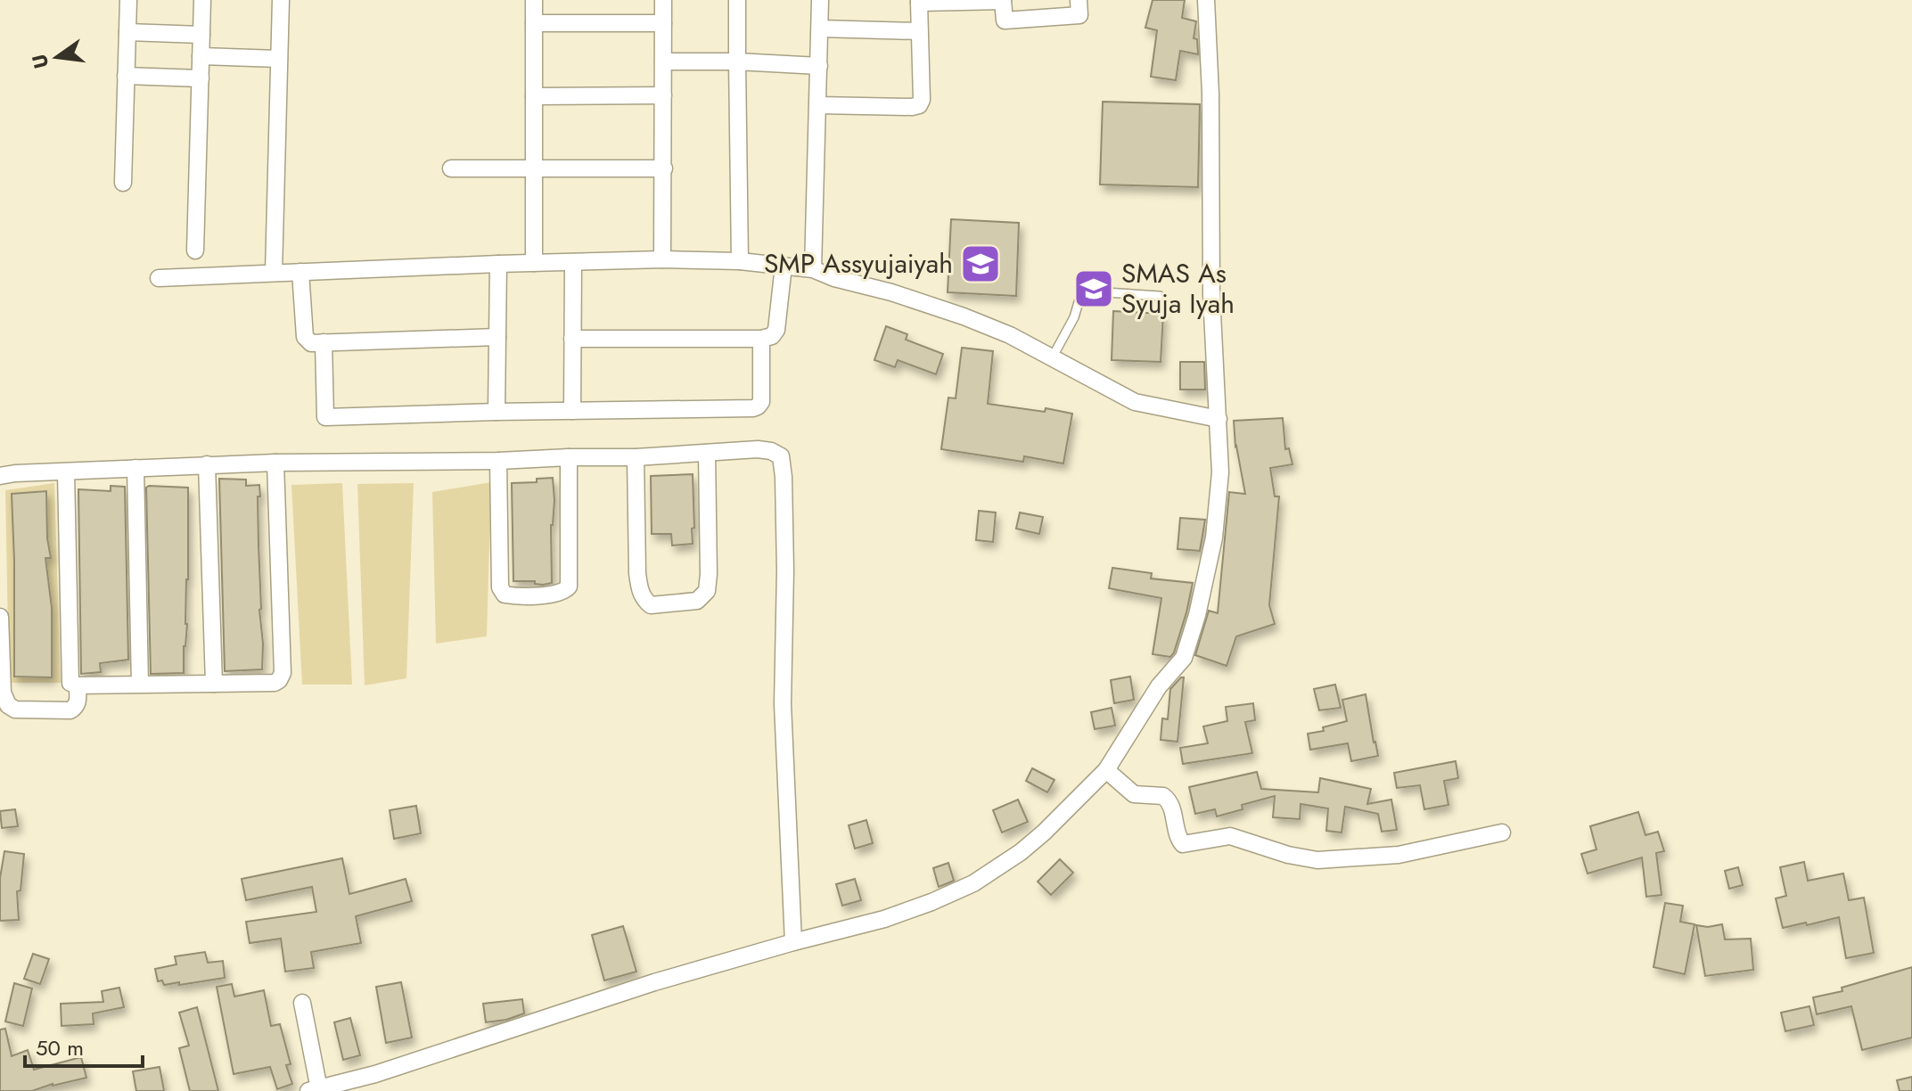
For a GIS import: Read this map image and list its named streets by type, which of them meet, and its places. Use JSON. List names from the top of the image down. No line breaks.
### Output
{"places":{"school or university":["SMP Assyujaiyah","SMAS As Syuja Iyah"]},"scale_bar":"50 m","north":"left"}
